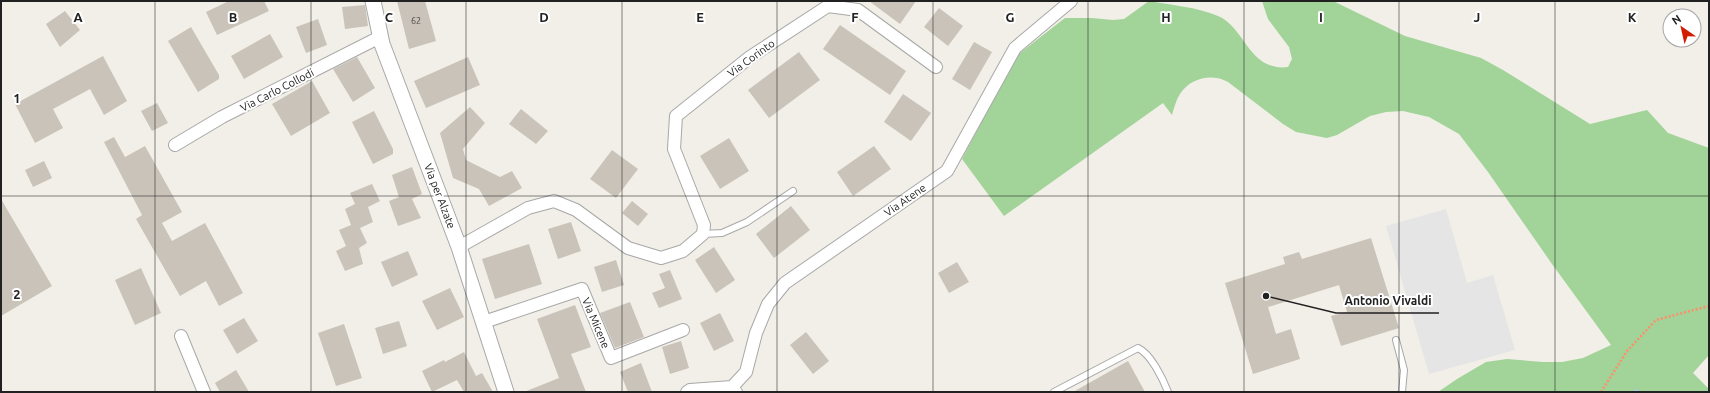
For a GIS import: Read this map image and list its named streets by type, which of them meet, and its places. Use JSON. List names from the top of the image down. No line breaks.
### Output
{"streets":{"street":["Via Corinto","Via Carlo Collodi","Via per Alzate","Via Atene","Via Micene"]},"crossings":[["Via Carlo Collodi","Via per Alzate"],["Via per Alzate","Via Micene"]],"places":["Antonio Vivaldi"],"house_numbers":["62"],"north":"top left","grid":{"columns":["A","B","C","D","E","F","G","H","I","J","K"],"rows":["1","2"]}}
